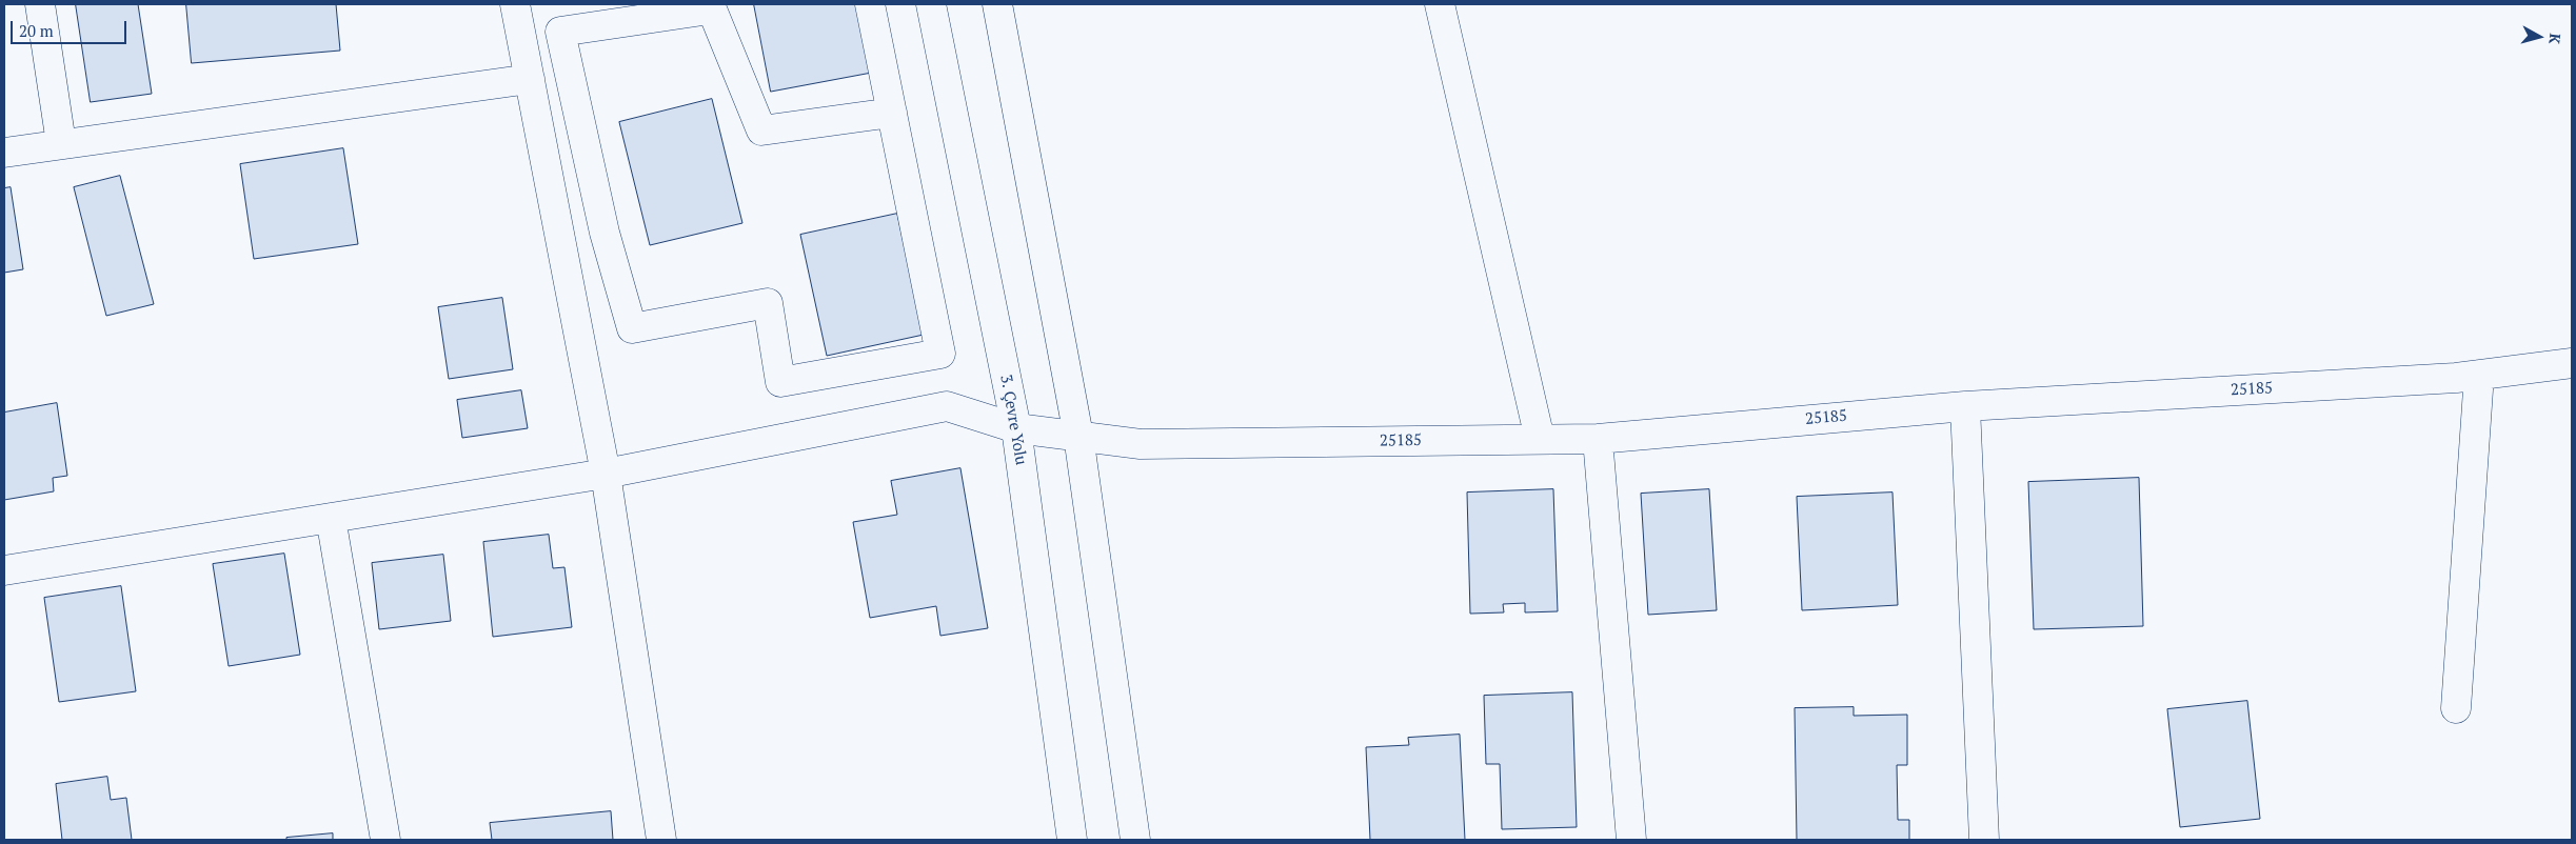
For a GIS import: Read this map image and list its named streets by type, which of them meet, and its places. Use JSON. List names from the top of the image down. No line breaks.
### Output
{"streets":{"street":["25185","3. Çevre Yolu"]},"crossings":[["25185","3. Çevre Yolu"]],"scale_bar":"20 m","north":"right"}
